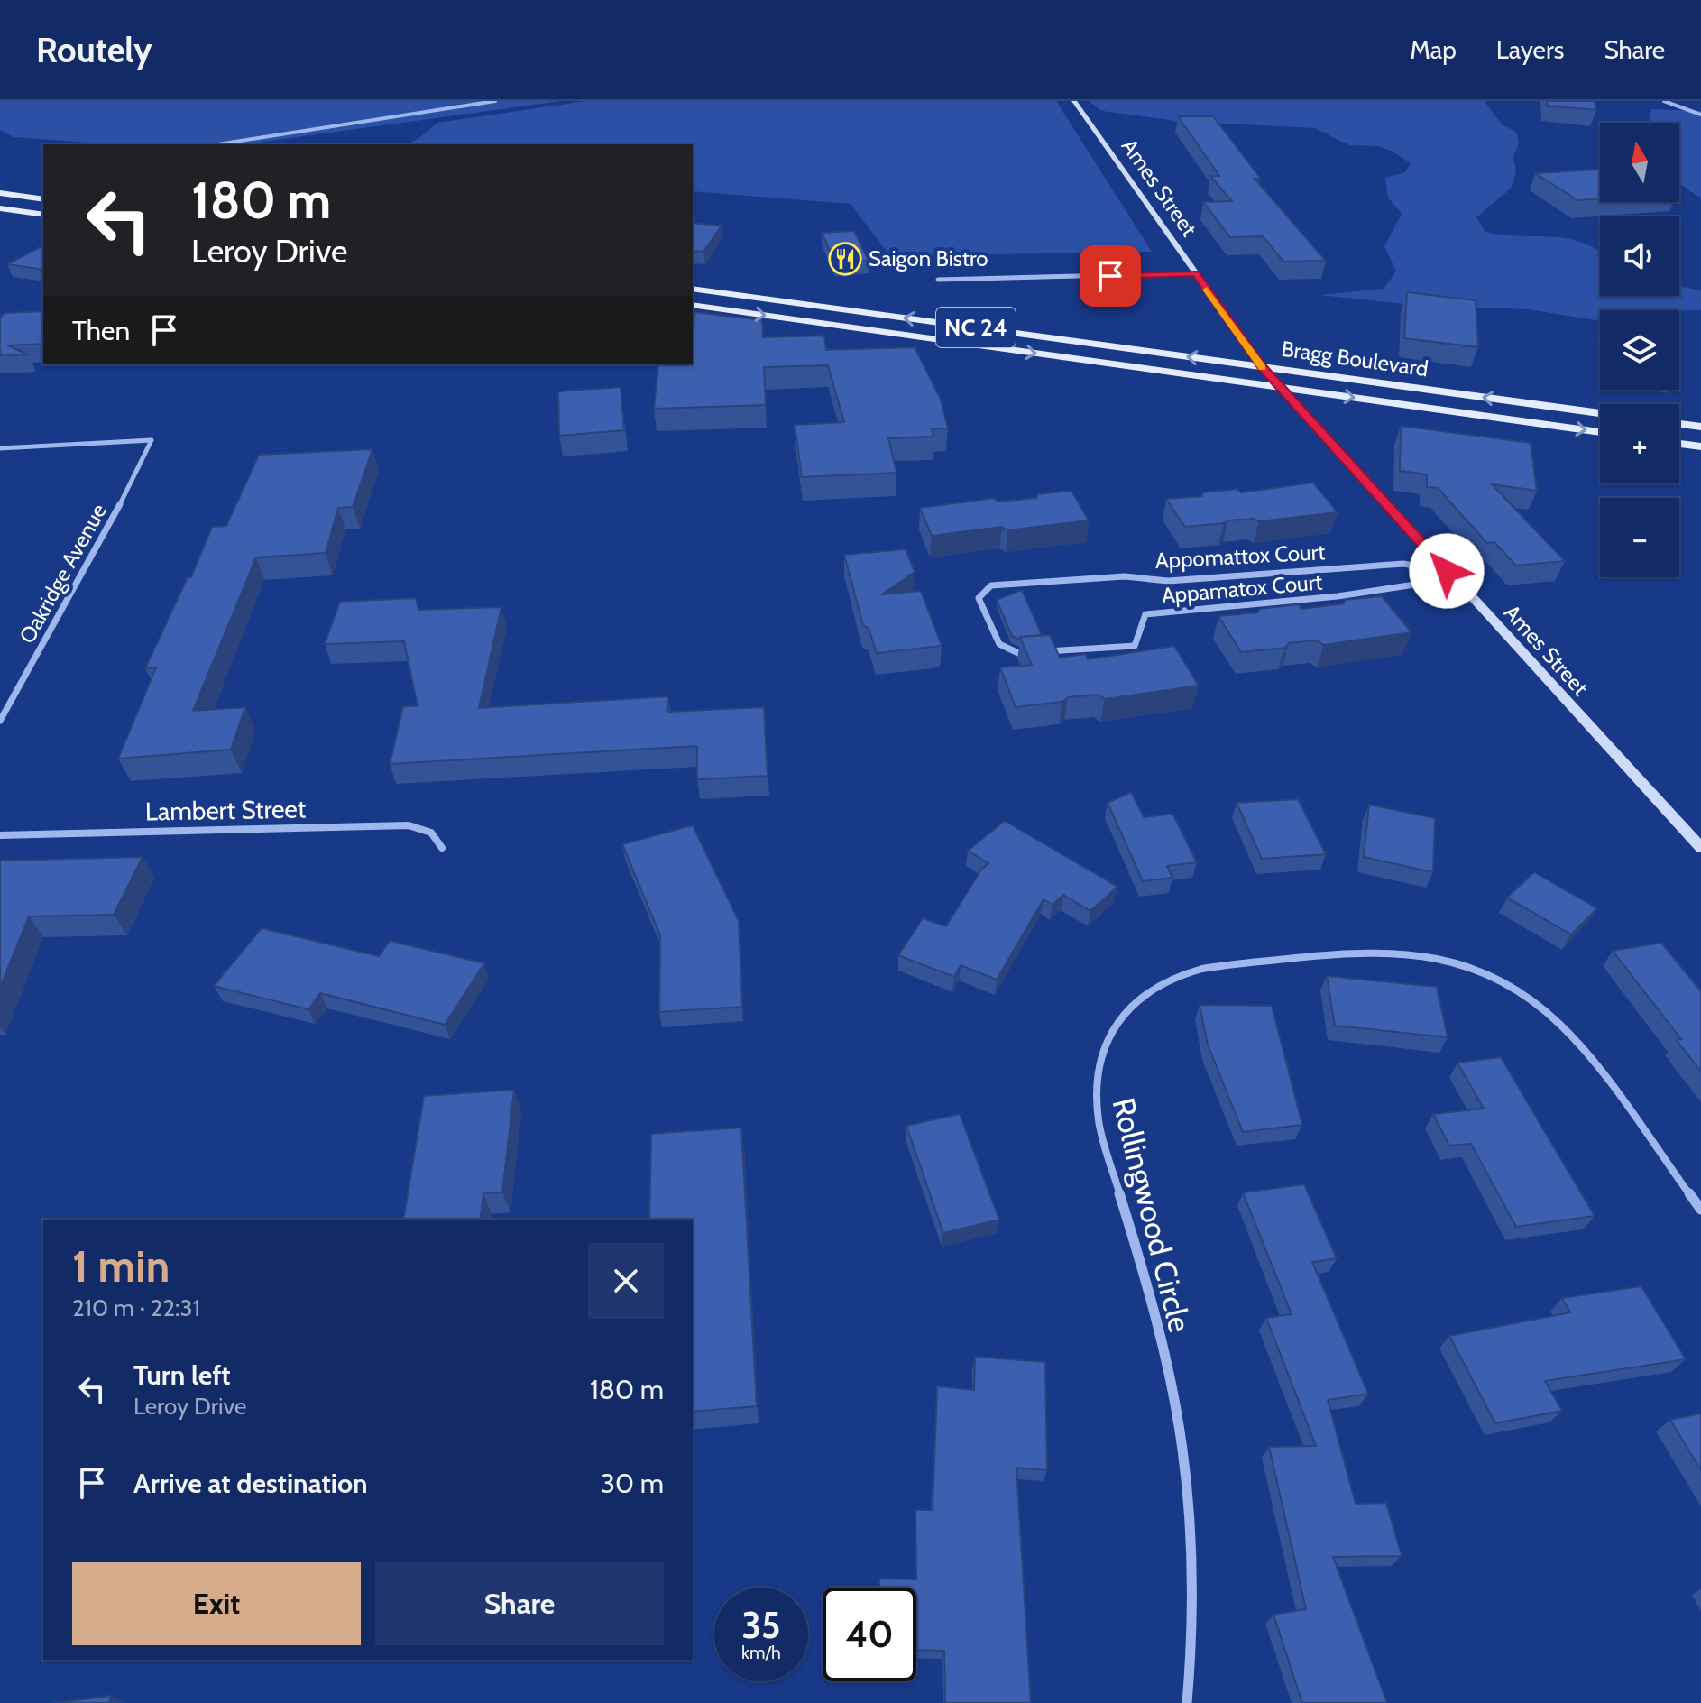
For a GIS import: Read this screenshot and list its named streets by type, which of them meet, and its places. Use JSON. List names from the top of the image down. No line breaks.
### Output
{"streets":{"main road":["NC 24","Bragg Boulevard"],"street":["Ames Street","Appomattox Court","Oakridge Avenue","Appamatox Court","Lambert Street","Rollingwood Circle"]},"crossings":[["Ames Street","Bragg Boulevard"],["Ames Street","Appomattox Court"],["Ames Street","Appamatox Court"],["Appomattox Court","Appamatox Court"]],"places":{"restaurant":["Saigon Bistro"]},"north":"top","page":{"header":"Routely","nav":["Map","Layers","Share"],"map_buttons":["+","−"],"turn":["180 m","Leroy Drive"],"then":"Then","heading":["1 min","210 m · 22:31"],"list":[{"name":"Turn left","note":"Leroy Drive","value":"180 m"},{"name":"Arrive at destination","value":"30 m"}],"buttons":["Exit","Share"],"speed":"35 km/h","limit":"40"}}
